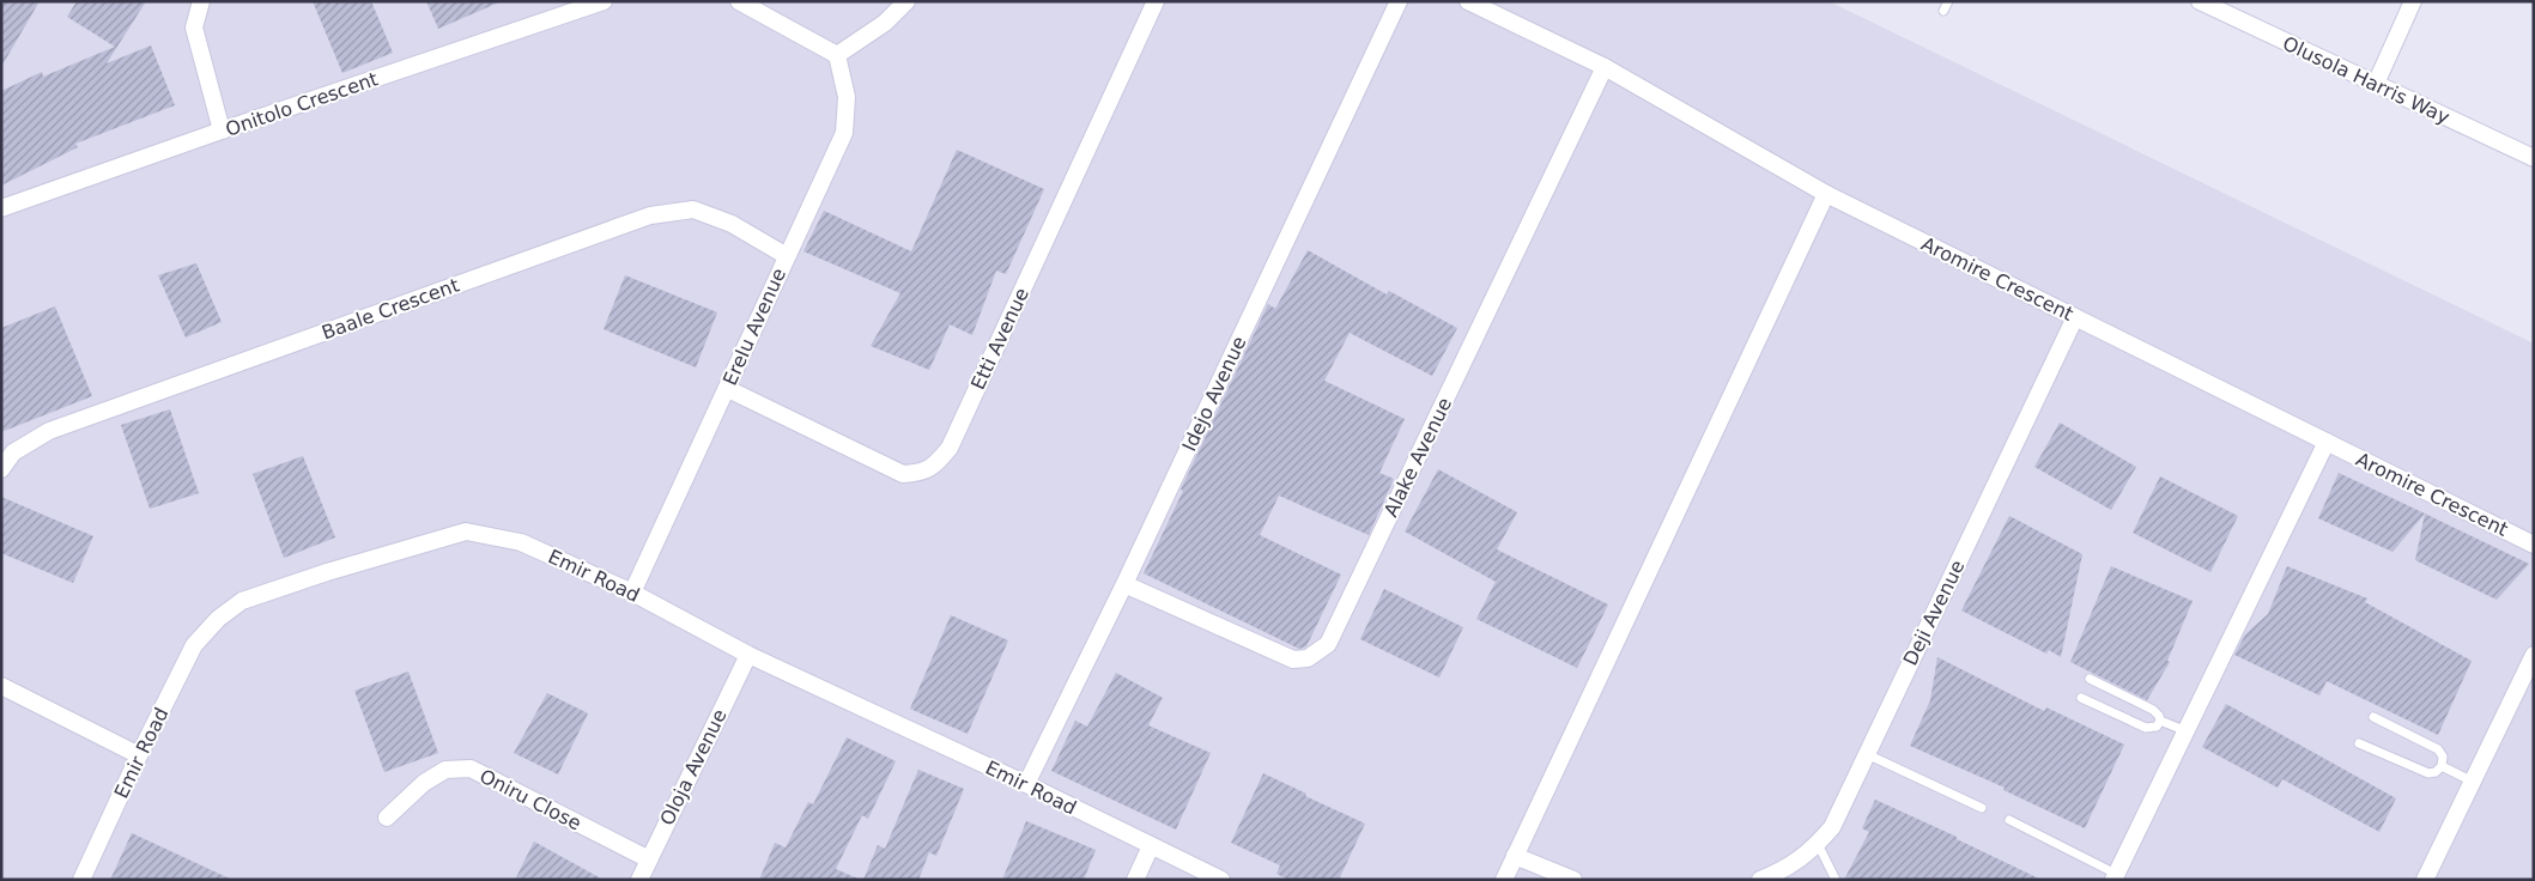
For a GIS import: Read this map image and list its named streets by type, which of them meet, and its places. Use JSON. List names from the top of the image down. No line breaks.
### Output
{"streets":{"street":["Olusola Harris Way","Onitolo Crescent","Aromire Crescent","Baale Crescent","Erelu Avenue","Etti Avenue","Idejo Avenue","Alake Avenue","Emir Road","Deji Avenue","Oloja Avenue","Oniru Close"]},"crossings":[["Aromire Crescent","Alake Avenue"],["Aromire Crescent","Deji Avenue"],["Baale Crescent","Erelu Avenue"],["Erelu Avenue","Etti Avenue"],["Erelu Avenue","Emir Road"],["Idejo Avenue","Alake Avenue"],["Idejo Avenue","Emir Road"],["Emir Road","Oloja Avenue"],["Oloja Avenue","Oniru Close"]]}
